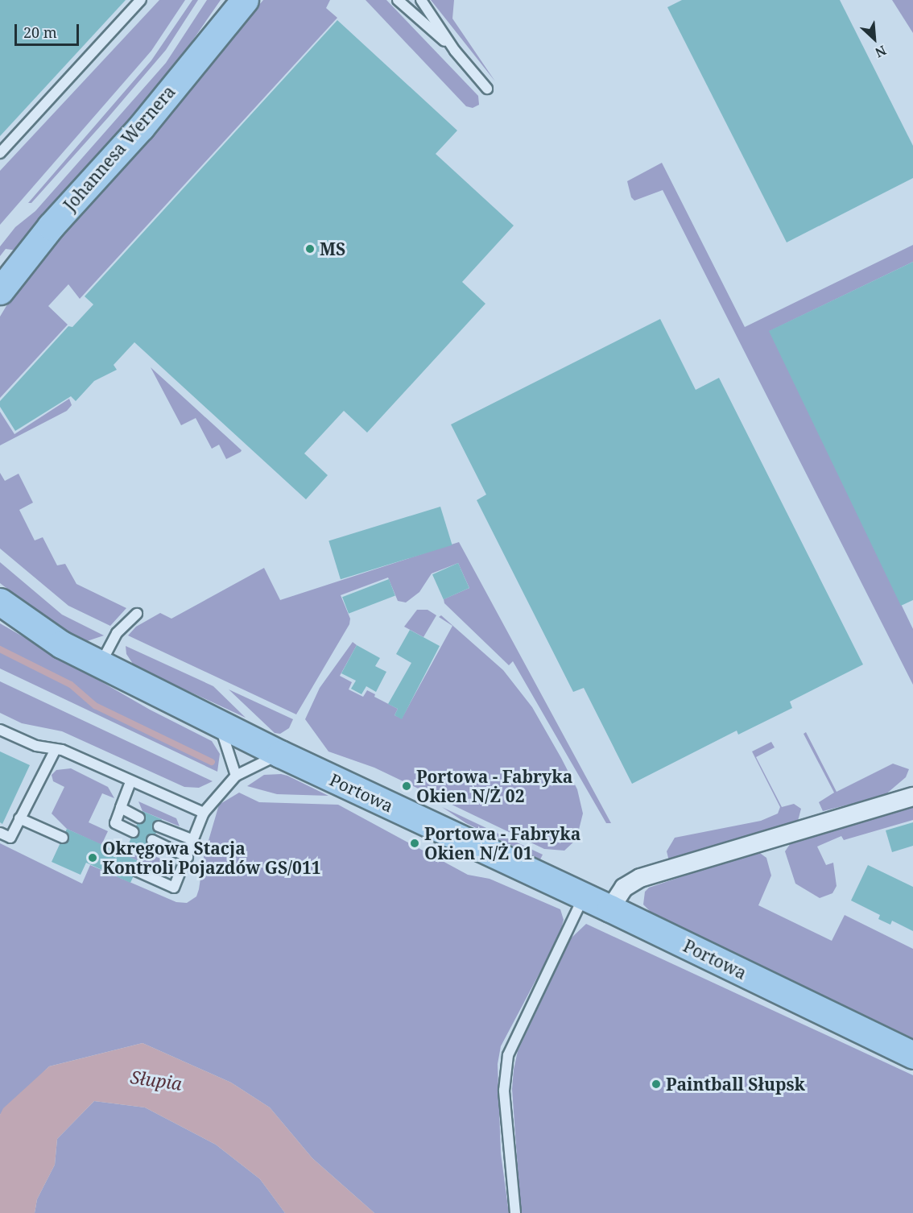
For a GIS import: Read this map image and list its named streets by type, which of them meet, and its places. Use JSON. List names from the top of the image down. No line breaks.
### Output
{"streets":{"main road":["Johannesa Wernera","Portowa"]},"water":["Słupia"],"places":["MS","Portowa - Fabryka Okien N/Ż 02","Portowa - Fabryka Okien N/Ż 01","Okręgowa Stacja Kontroli Pojazdów GS/011","Paintball Słupsk"],"scale_bar":"20 m","north":"bottom right"}
